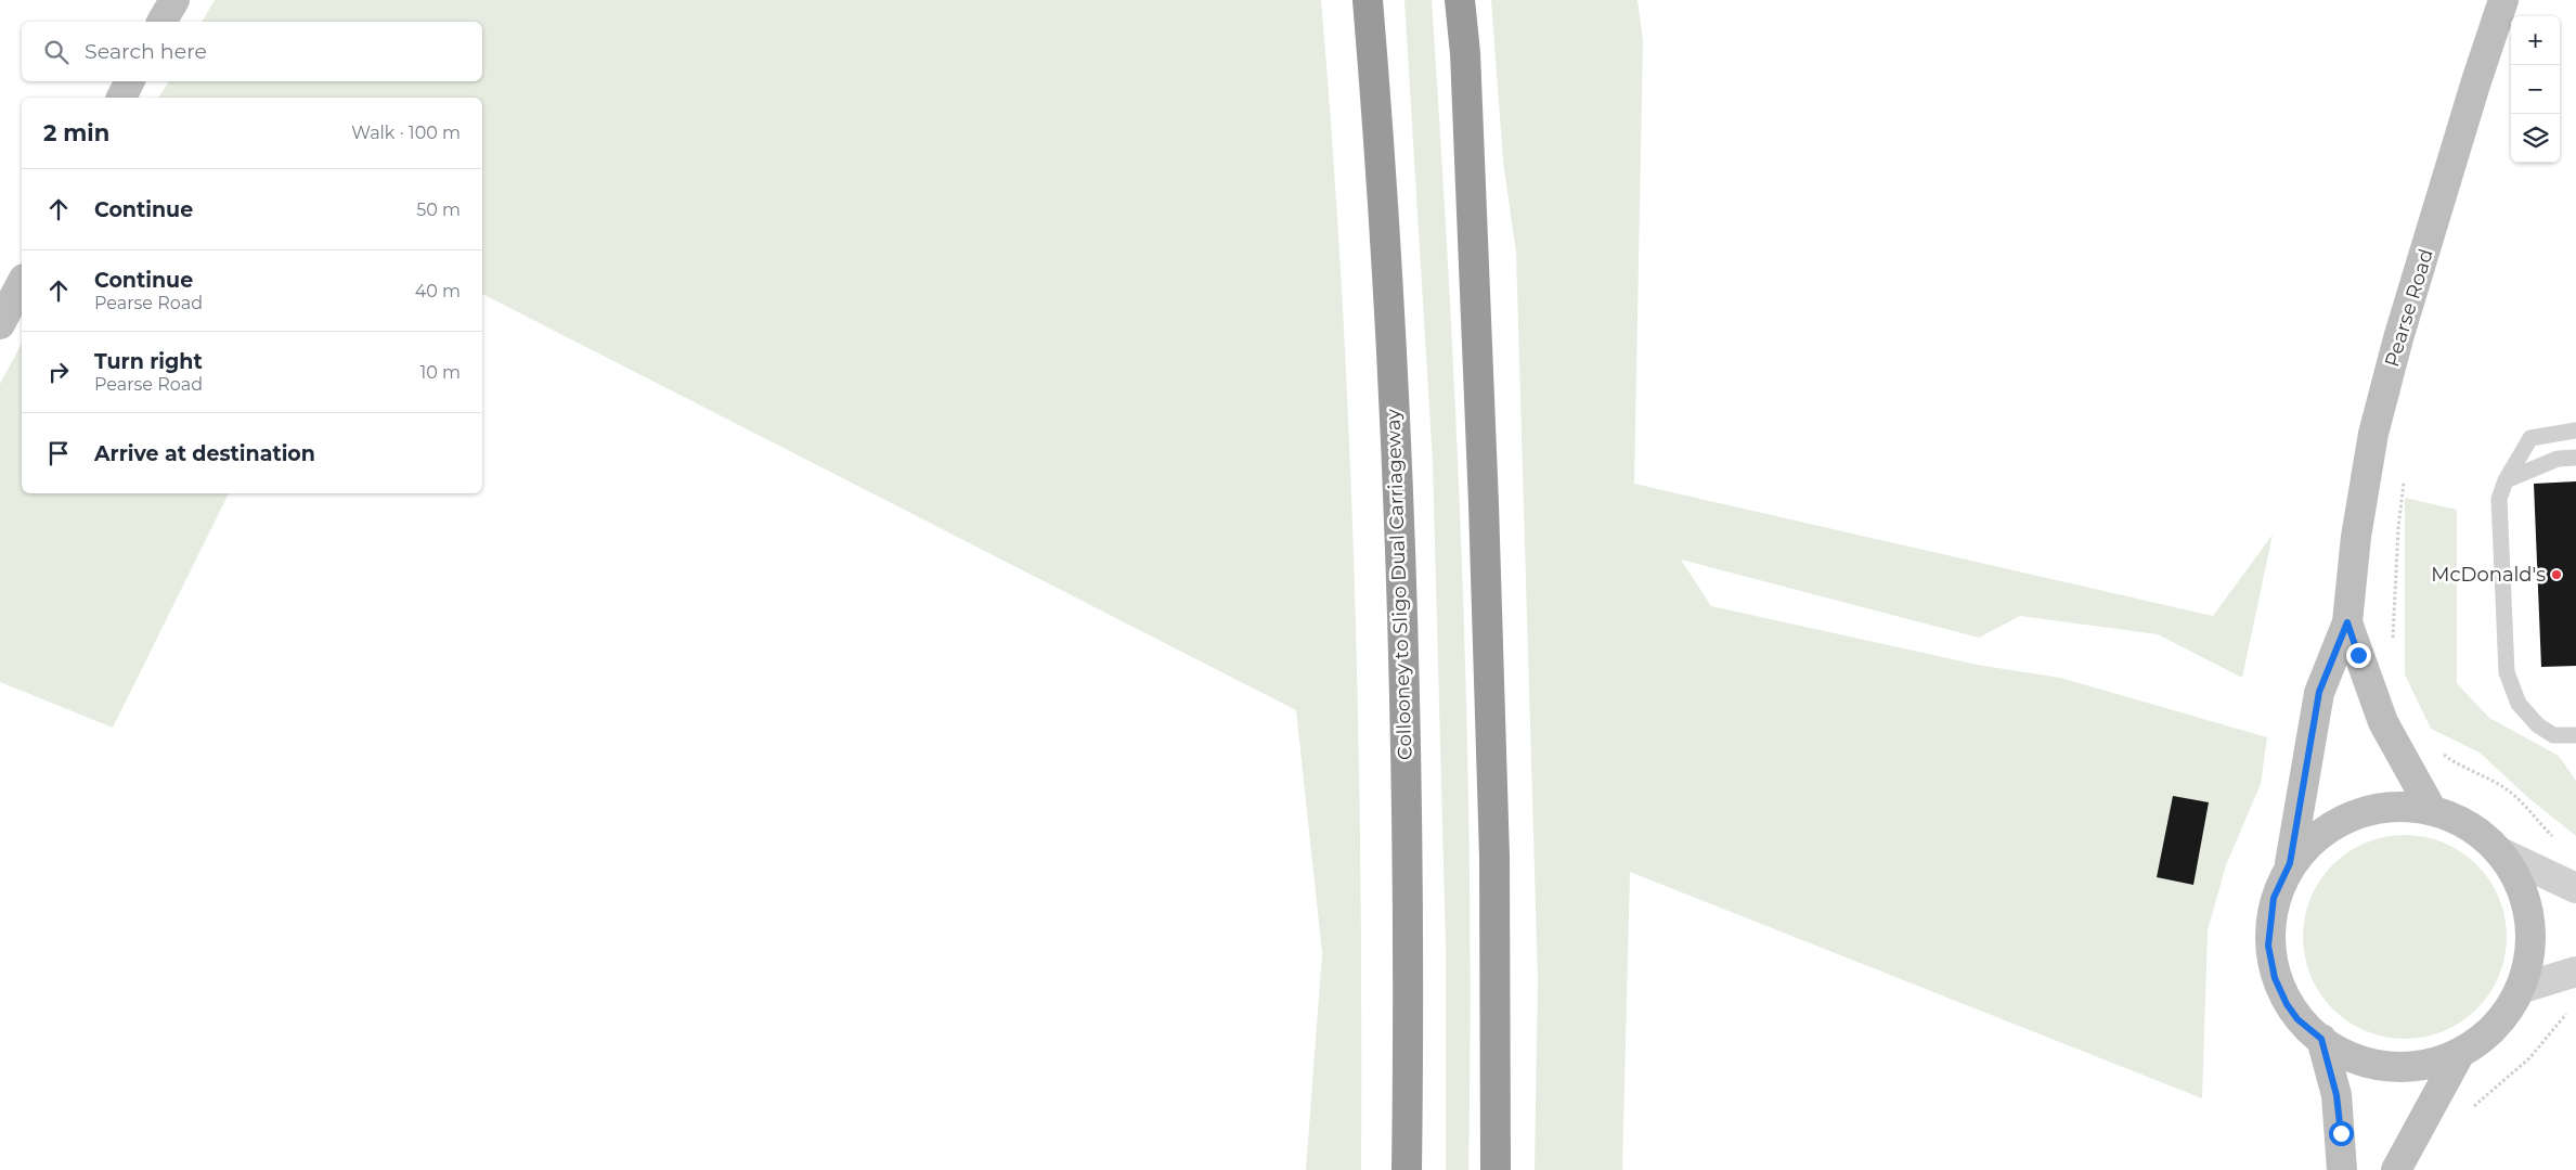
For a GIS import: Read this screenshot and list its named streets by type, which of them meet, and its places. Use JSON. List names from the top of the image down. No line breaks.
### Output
{"streets":{"highway":["Collooney to Sligo Dual Carriageway"],"main road":["Pearse Road"]},"places":["McDonald's"],"page":{"map_buttons":["+","−"],"search":"Search here","heading":["2 min","Walk · 100 m"],"list":[["Continue","50 m"],["Continue","Pearse Road","40 m"],["Turn right","Pearse Road","10 m"],"Arrive at destination"]}}
